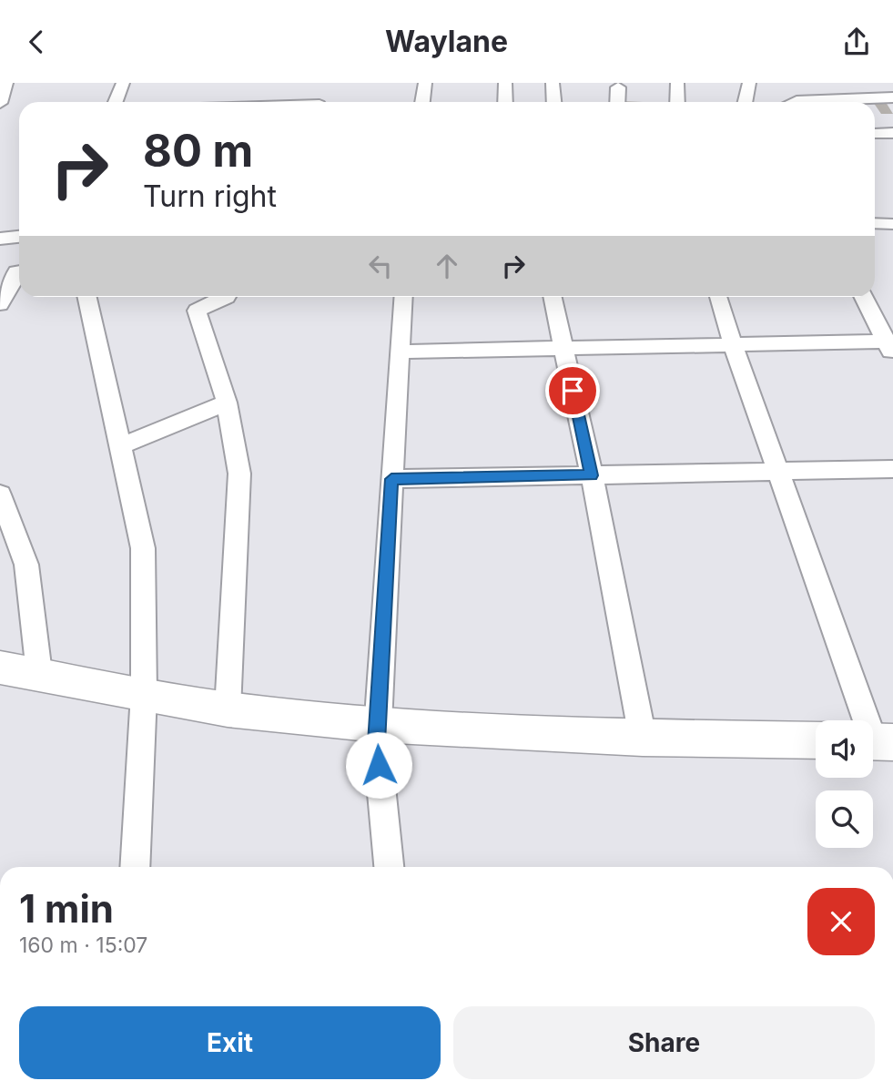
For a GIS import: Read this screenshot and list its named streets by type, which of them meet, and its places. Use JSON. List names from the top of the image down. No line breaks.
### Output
{"page":{"header":"Waylane","turn":["80 m","Turn right"],"heading":["1 min","160 m · 15:07"],"buttons":["Exit","Share"]}}
